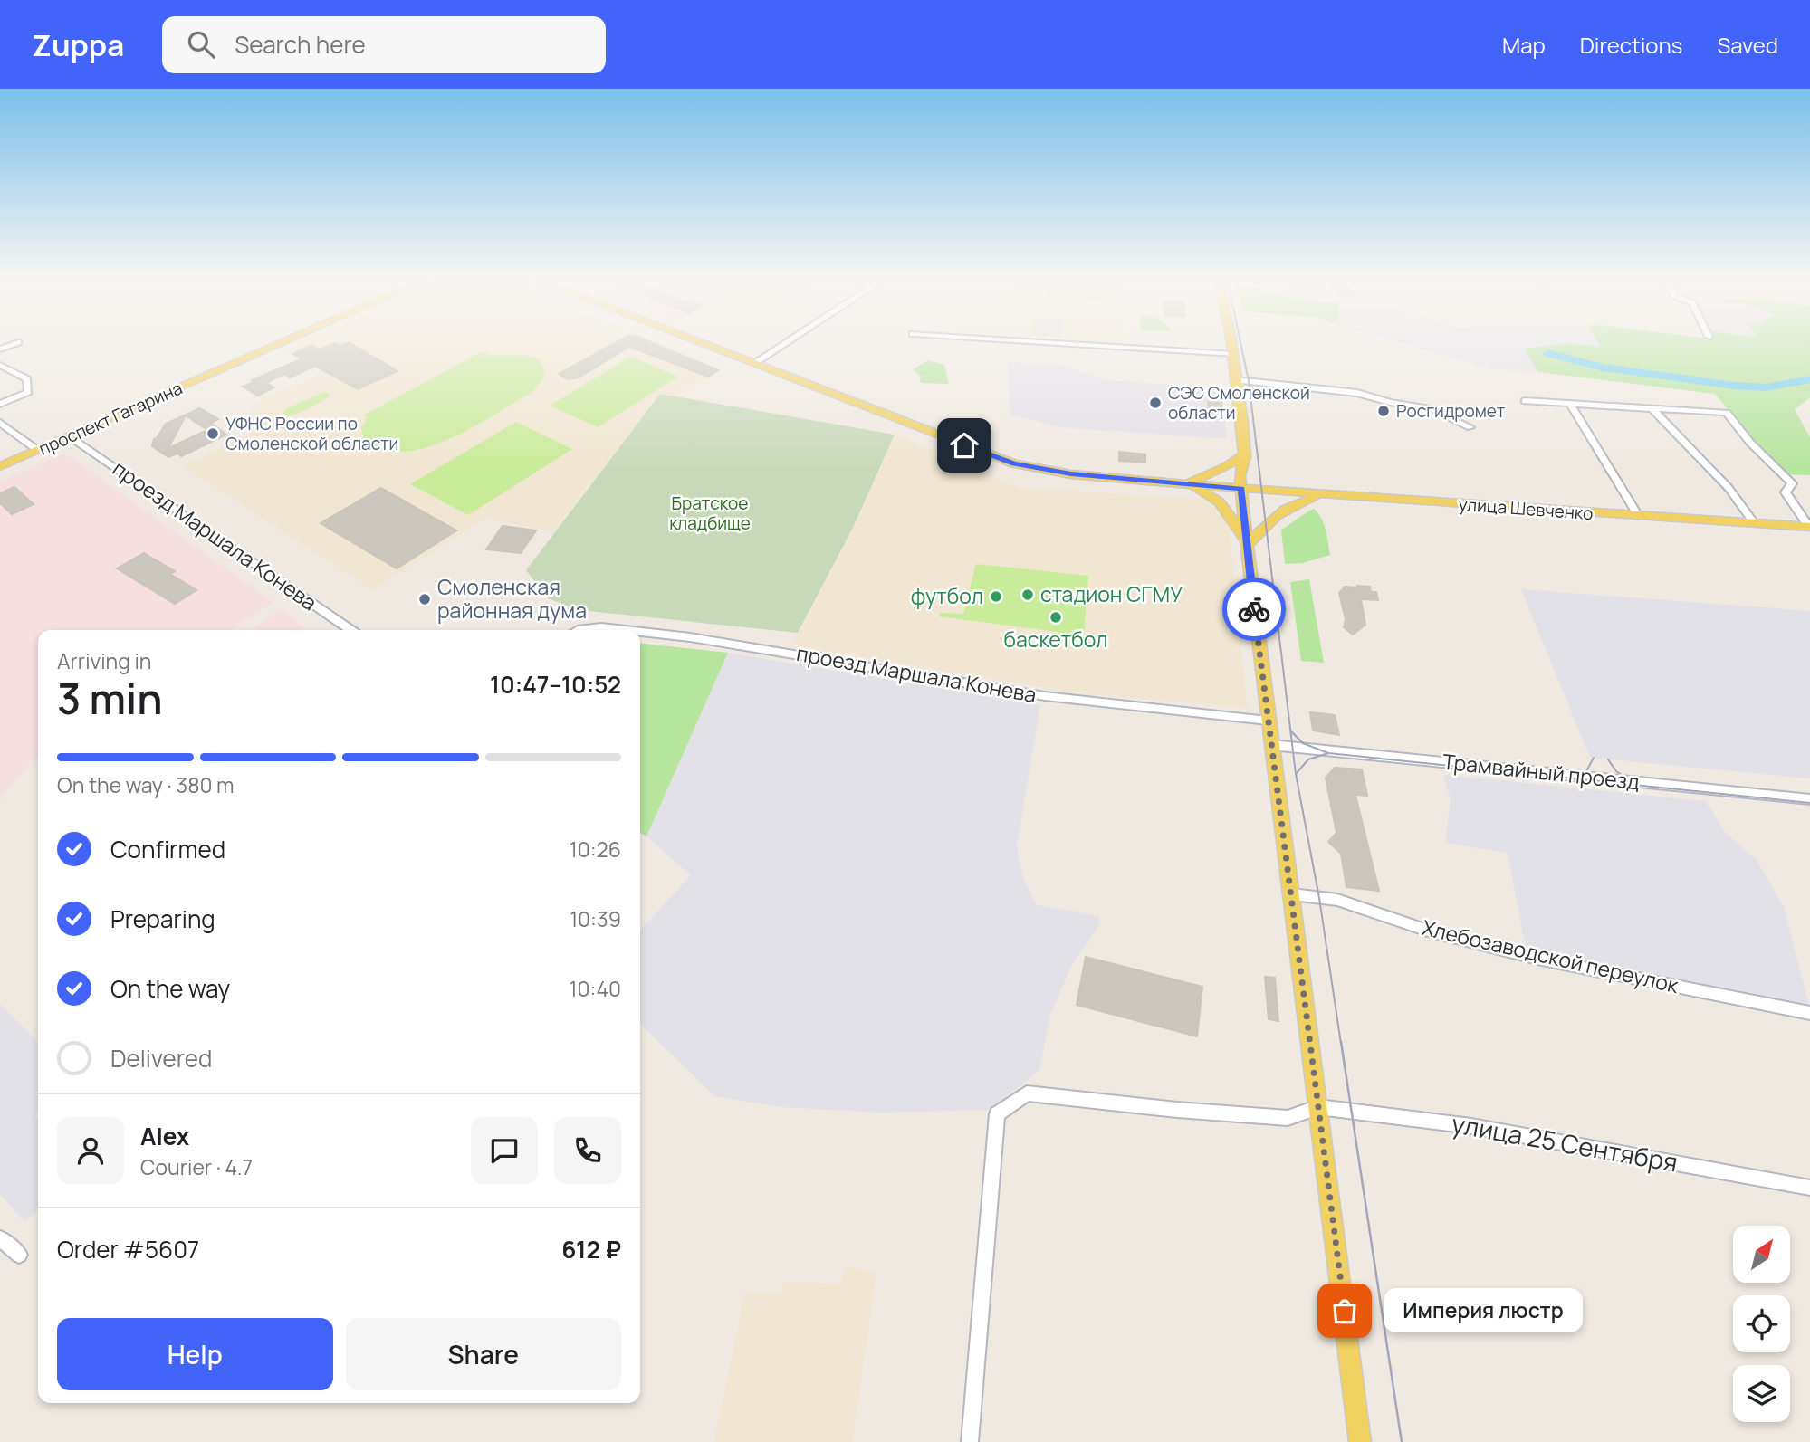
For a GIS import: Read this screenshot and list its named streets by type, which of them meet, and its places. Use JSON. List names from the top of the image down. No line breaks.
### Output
{"streets":{"main road":["проспект Гагарина","улица Шевченко"],"street":["проезд Маршала Конева","Трамвайный проезд","Хлебозаводской переулок","улица 25 Сентября"]},"crossings":[["проспект Гагарина","проезд Маршала Конева"]],"parks":["Братское кладбище"],"places":["СЭС Смоленской области","Росгидромет","УФНС России по Смоленской области","стадион СГМУ","футбол","Смоленская районная дума","баскетбол","Империя люстр"],"north":"top right","page":{"header":"Zuppa","search":"Search here","nav":["Map","Directions","Saved"],"heading":["3 min","Arriving in","10:47–10:52"],"panel":["Alex","Courier · 4.7","Order #5607","612 ₽"],"bar":"On the way · 380 m","list":[["Confirmed","10:26"],["Preparing","10:39"],["On the way","10:40"],"Delivered"],"bubble":"Империя люстр","buttons":["Help","Share"]}}
